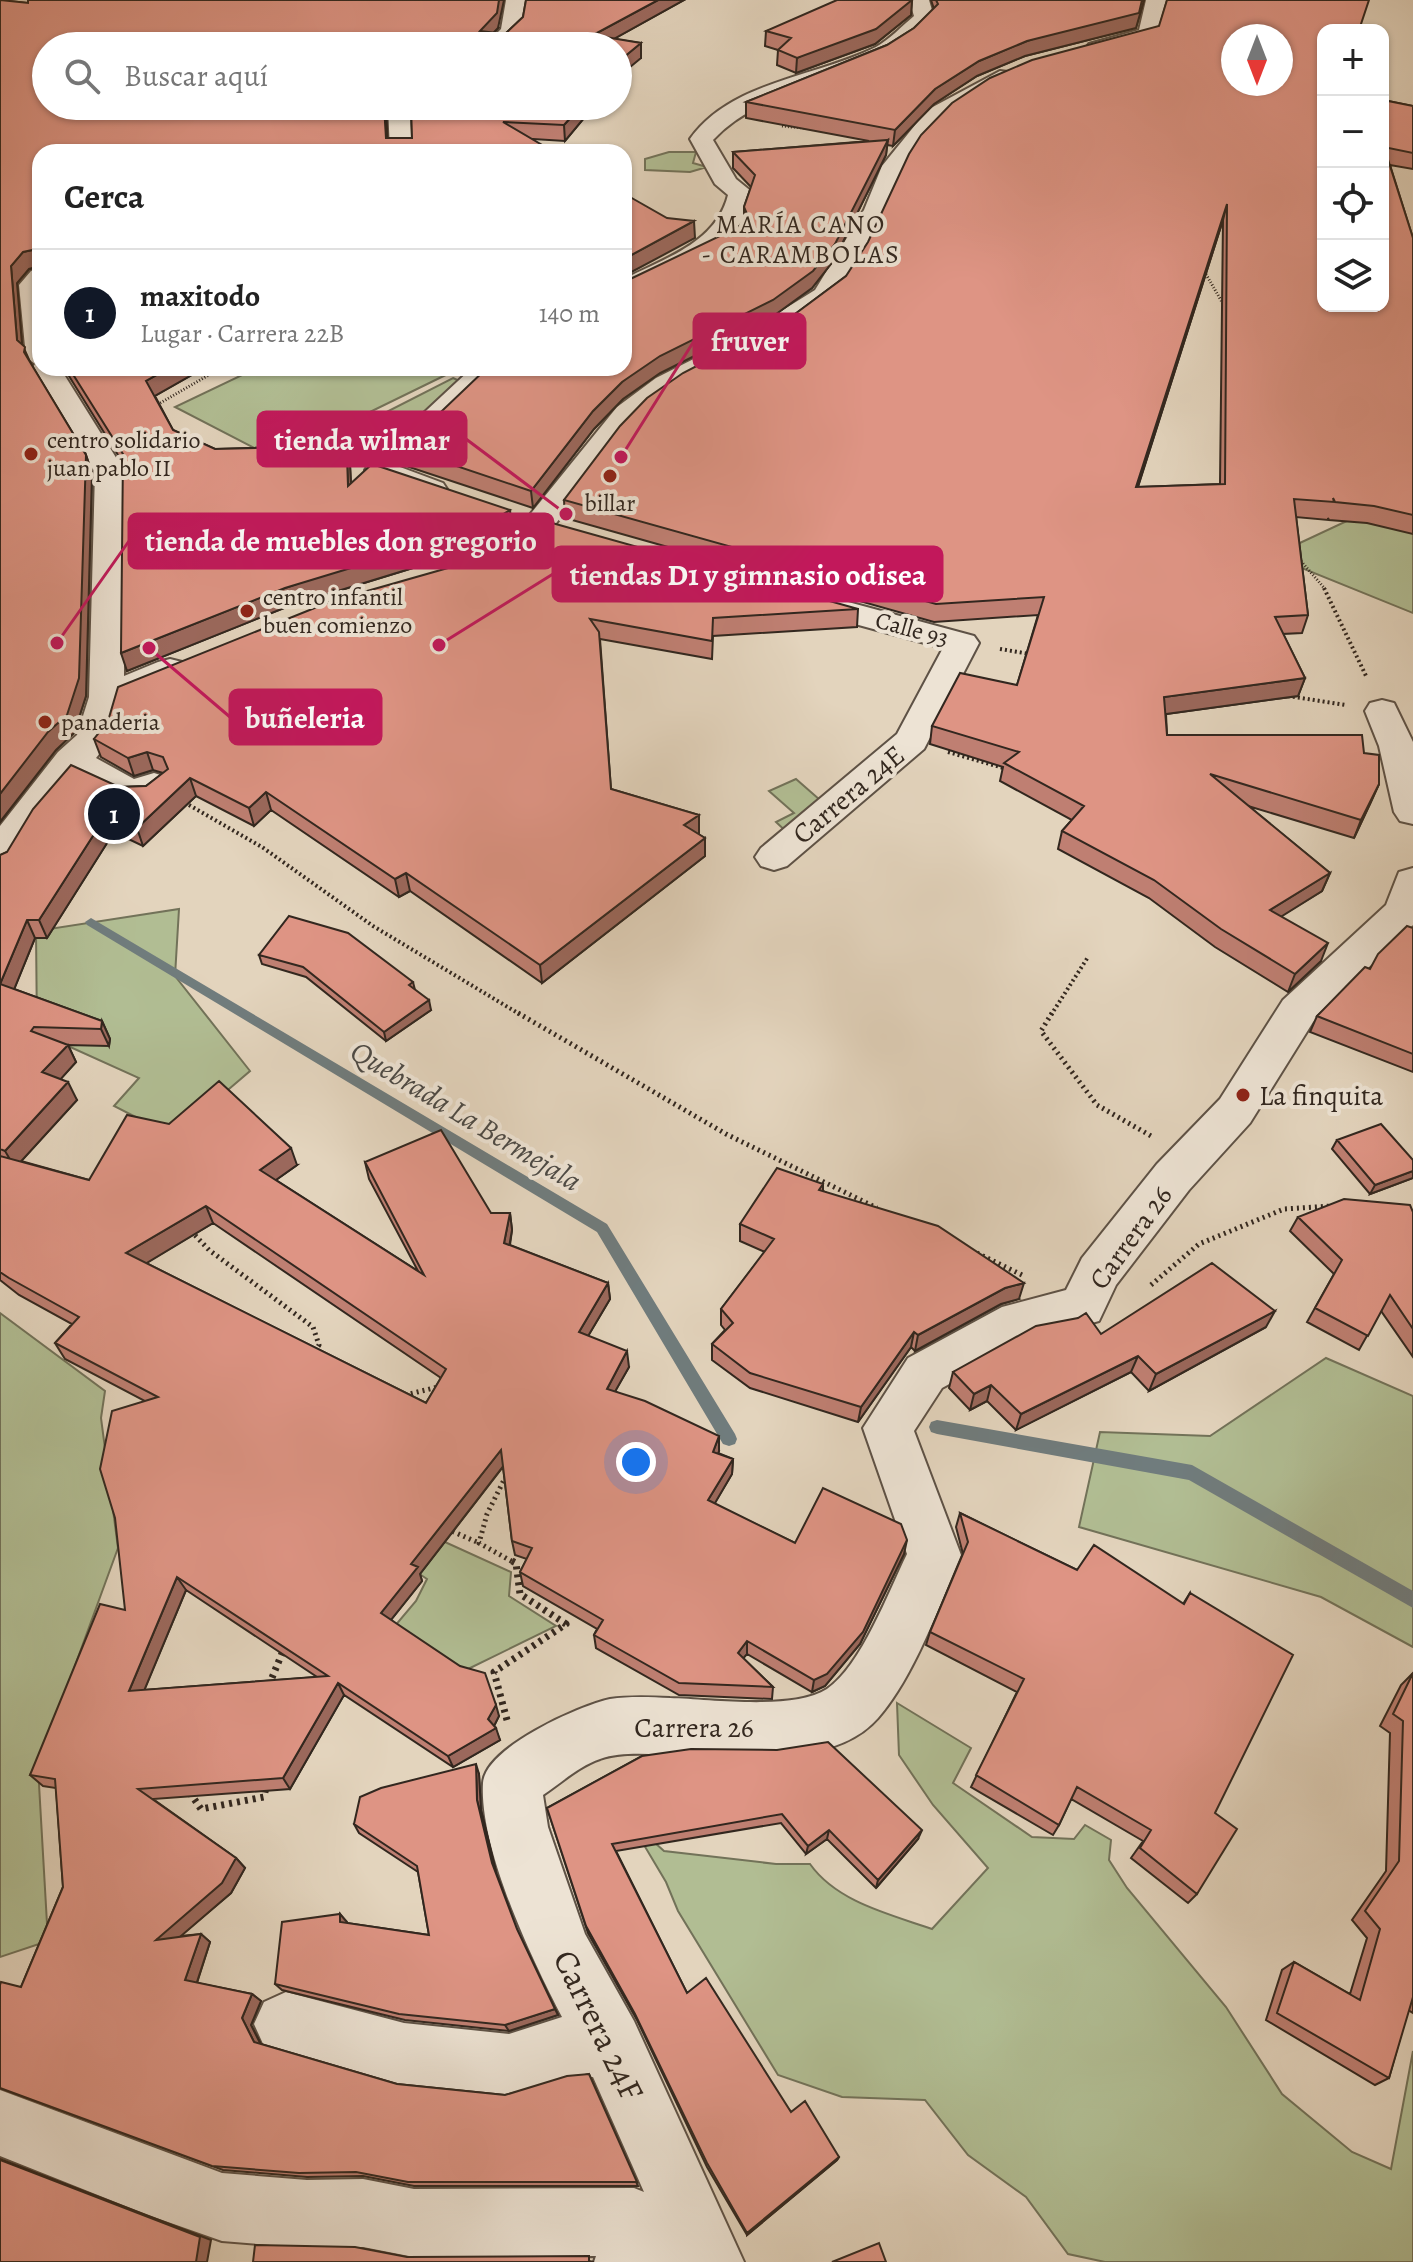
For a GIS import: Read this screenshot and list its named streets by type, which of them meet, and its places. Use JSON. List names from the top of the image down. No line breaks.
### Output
{"streets":{"street":["Calle 93","Carrera 24E","Carrera 26","Carrera 24F"]},"crossings":[["Calle 93","Carrera 24E"],["Carrera 26","Carrera 24F"]],"districts":["MARÍA CANO - CARAMBOLAS"],"water":["Quebrada La Bermejala"],"places":["centro solidario juan pablo II","fruver","billar","tienda wilmar","centro infantil buen comienzo","tienda de muebles don gregorio","tiendas D1 y gimnasio odisea","buñeleria","panaderia","La finquita"],"north":"bottom","page":{"map_buttons":["+","−"],"search":"Buscar aquí","heading":"Cerca","list":[{"mark":"1","name":"maxitodo","note":"Lugar · Carrera 22B","value":"140 m"}],"pins":"1"}}
